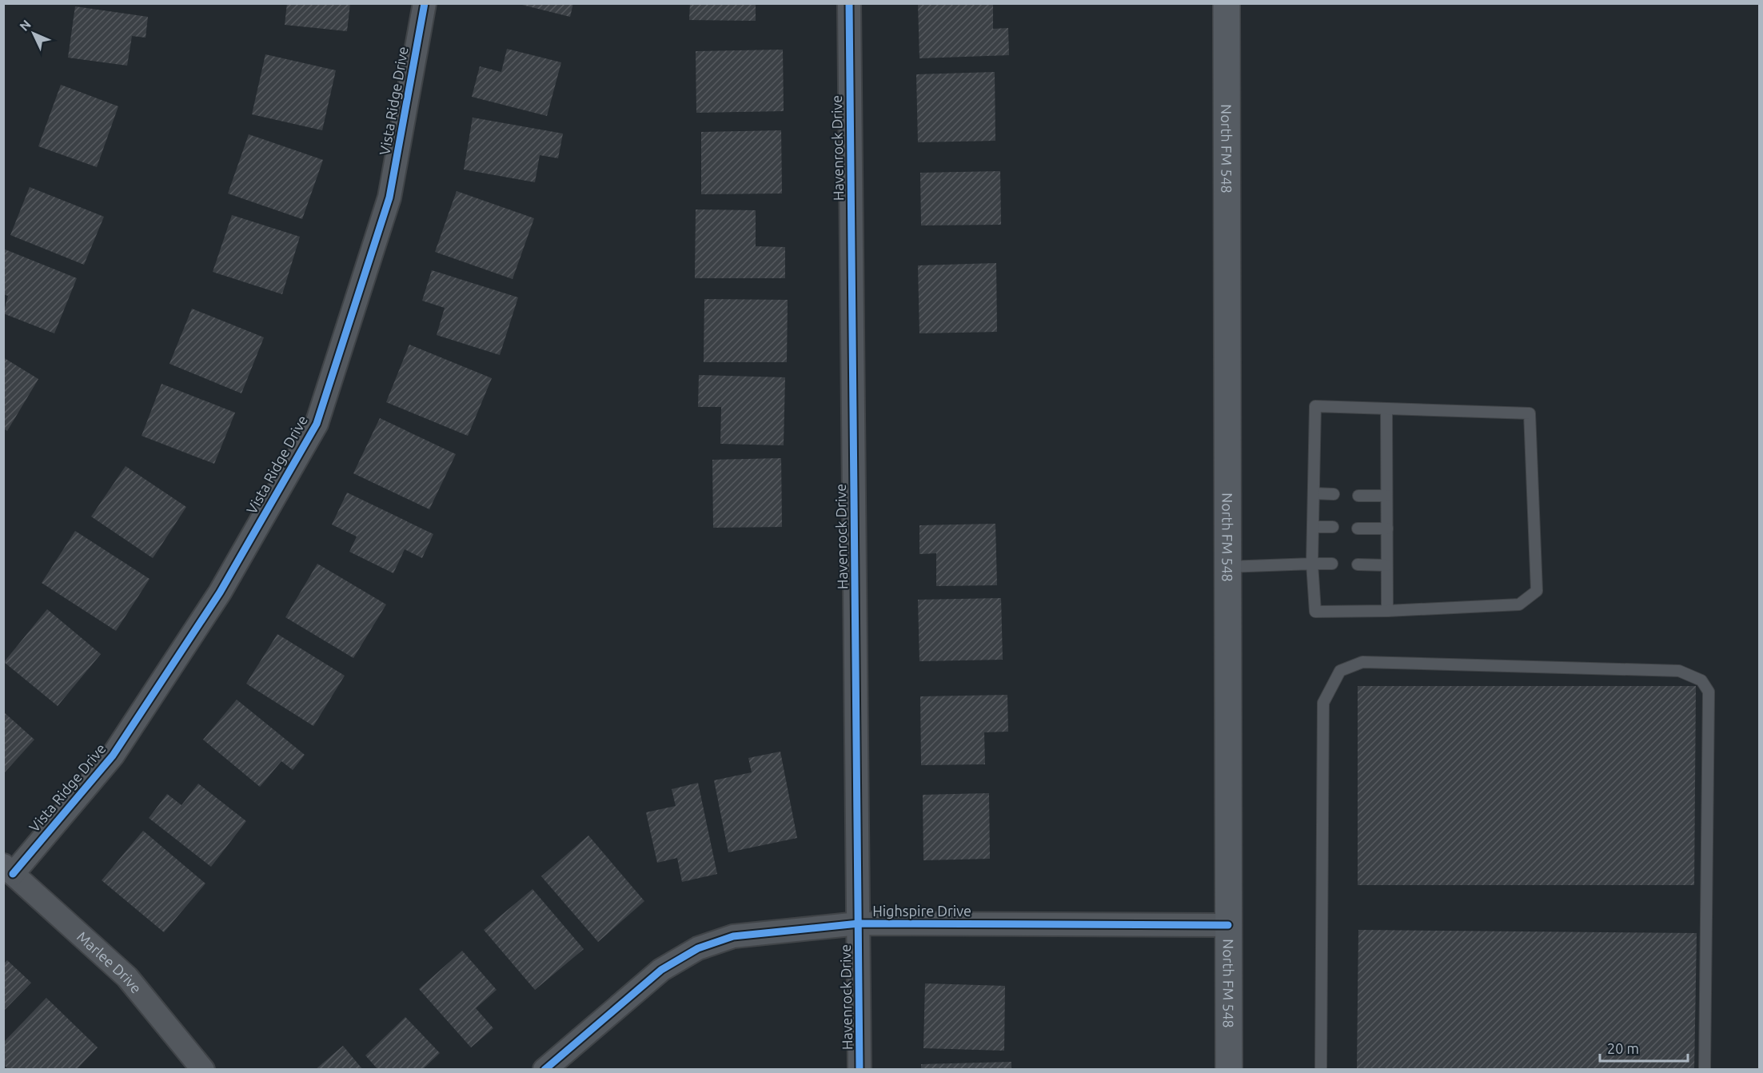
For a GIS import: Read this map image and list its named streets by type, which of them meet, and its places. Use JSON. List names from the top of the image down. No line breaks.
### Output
{"streets":{"main road":["North FM 548"],"street":["Vista Ridge Drive","Havenrock Drive","Highspire Drive","Marlee Drive"]},"crossings":[["Vista Ridge Drive","Marlee Drive"],["Havenrock Drive","Highspire Drive"],["North FM 548","Highspire Drive"]],"scale_bar":"20 m","north":"top left"}
